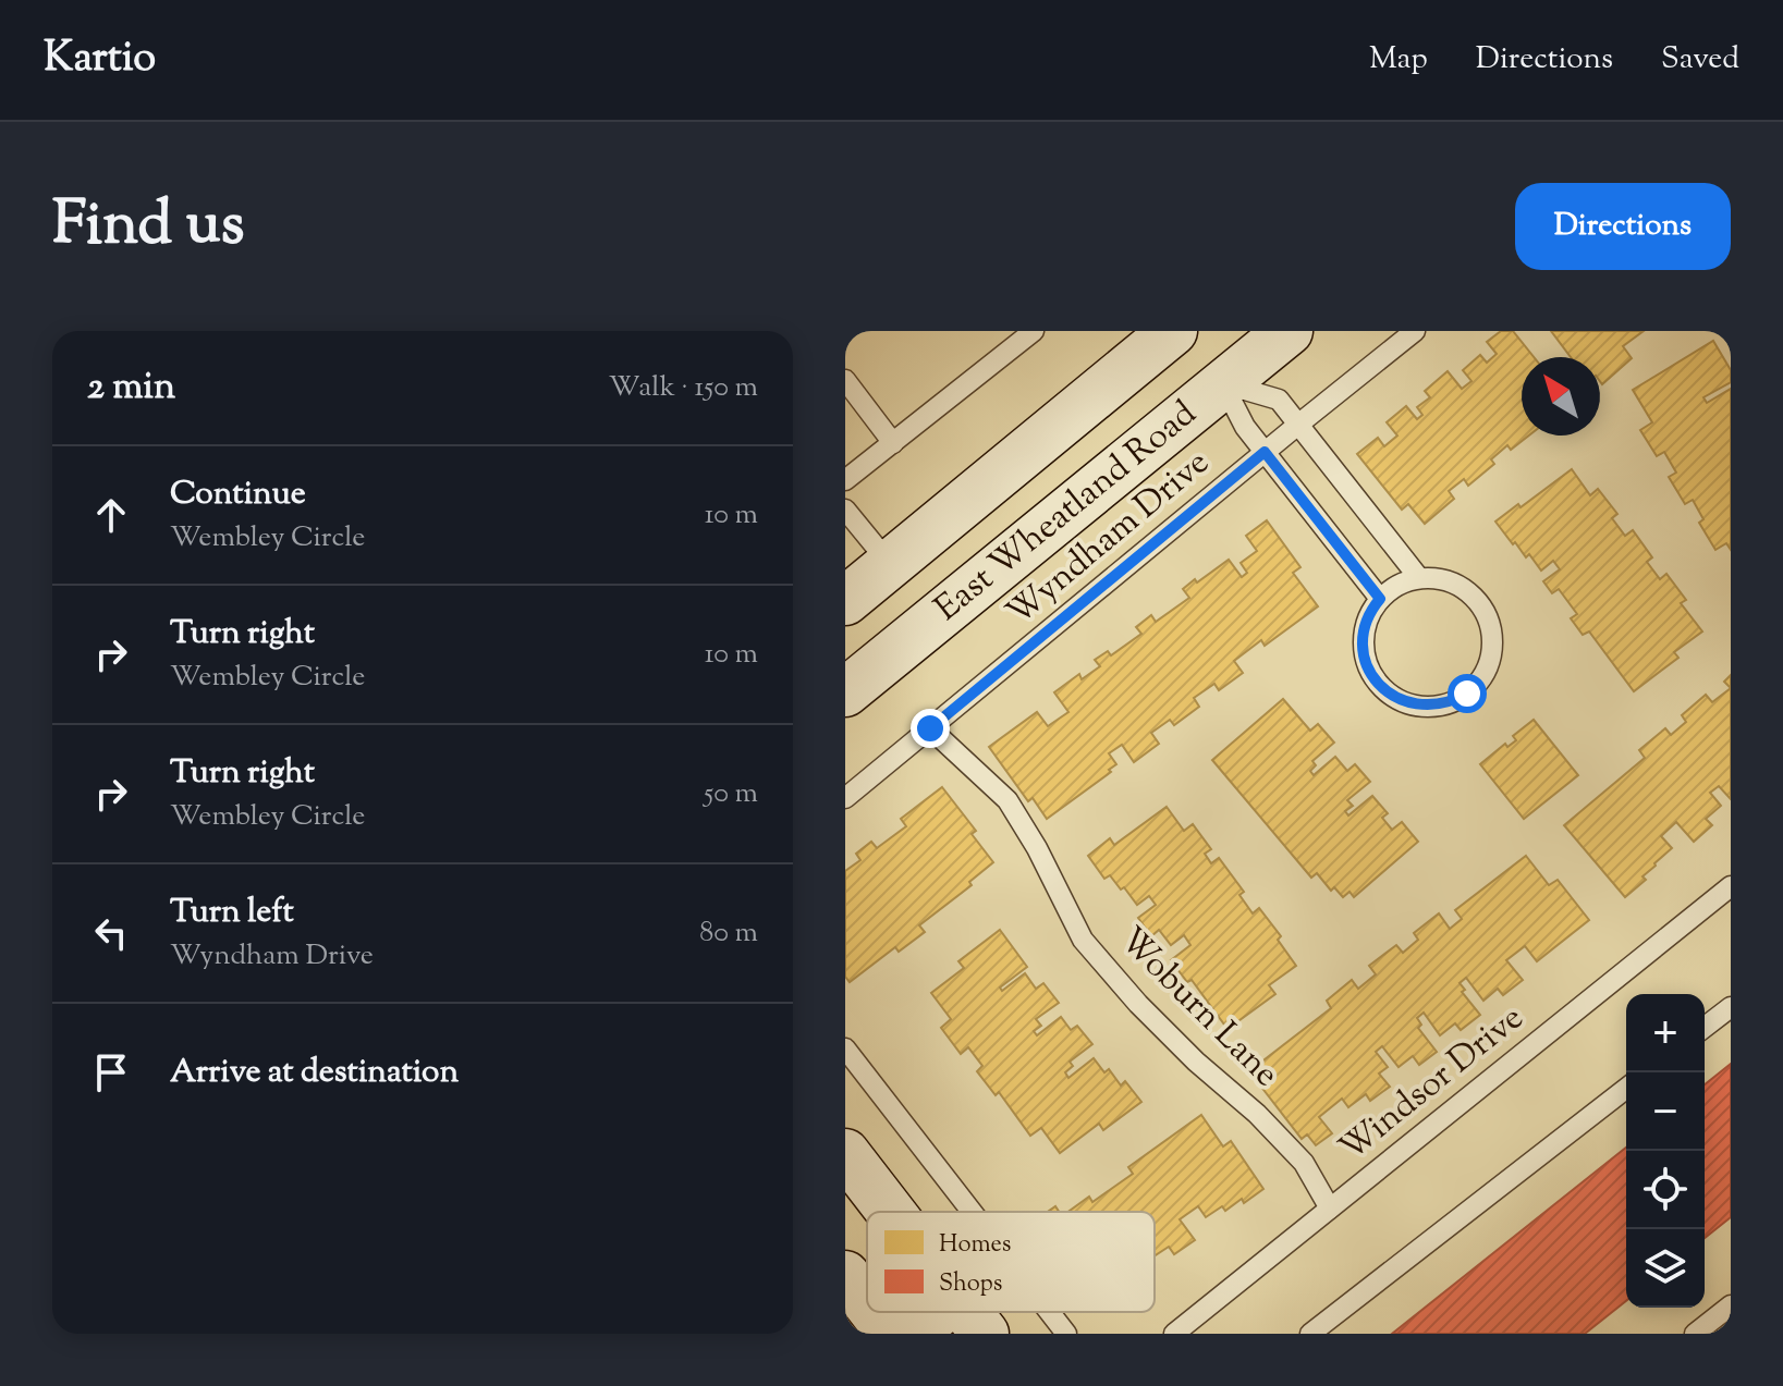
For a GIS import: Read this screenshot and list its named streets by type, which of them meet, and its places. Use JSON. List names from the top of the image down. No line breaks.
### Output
{"streets":{"main road":["East Wheatland Road"],"lane":["Wyndham Drive","Woburn Lane","Windsor Drive"]},"crossings":[["Wyndham Drive","Woburn Lane"],["Woburn Lane","Windsor Drive"]],"legend":["Homes","Shops"],"north":"top left","page":{"header":"Kartio","nav":["Map","Directions","Saved"],"title":"Find us","buttons":"Directions","heading":["2 min","Walk · 150 m"],"list":[["Continue","Wembley Circle","10 m"],["Turn right","Wembley Circle","10 m"],["Turn right","Wembley Circle","50 m"],["Turn left","Wyndham Drive","80 m"],"Arrive at destination"],"map_buttons":["+","−"]}}
